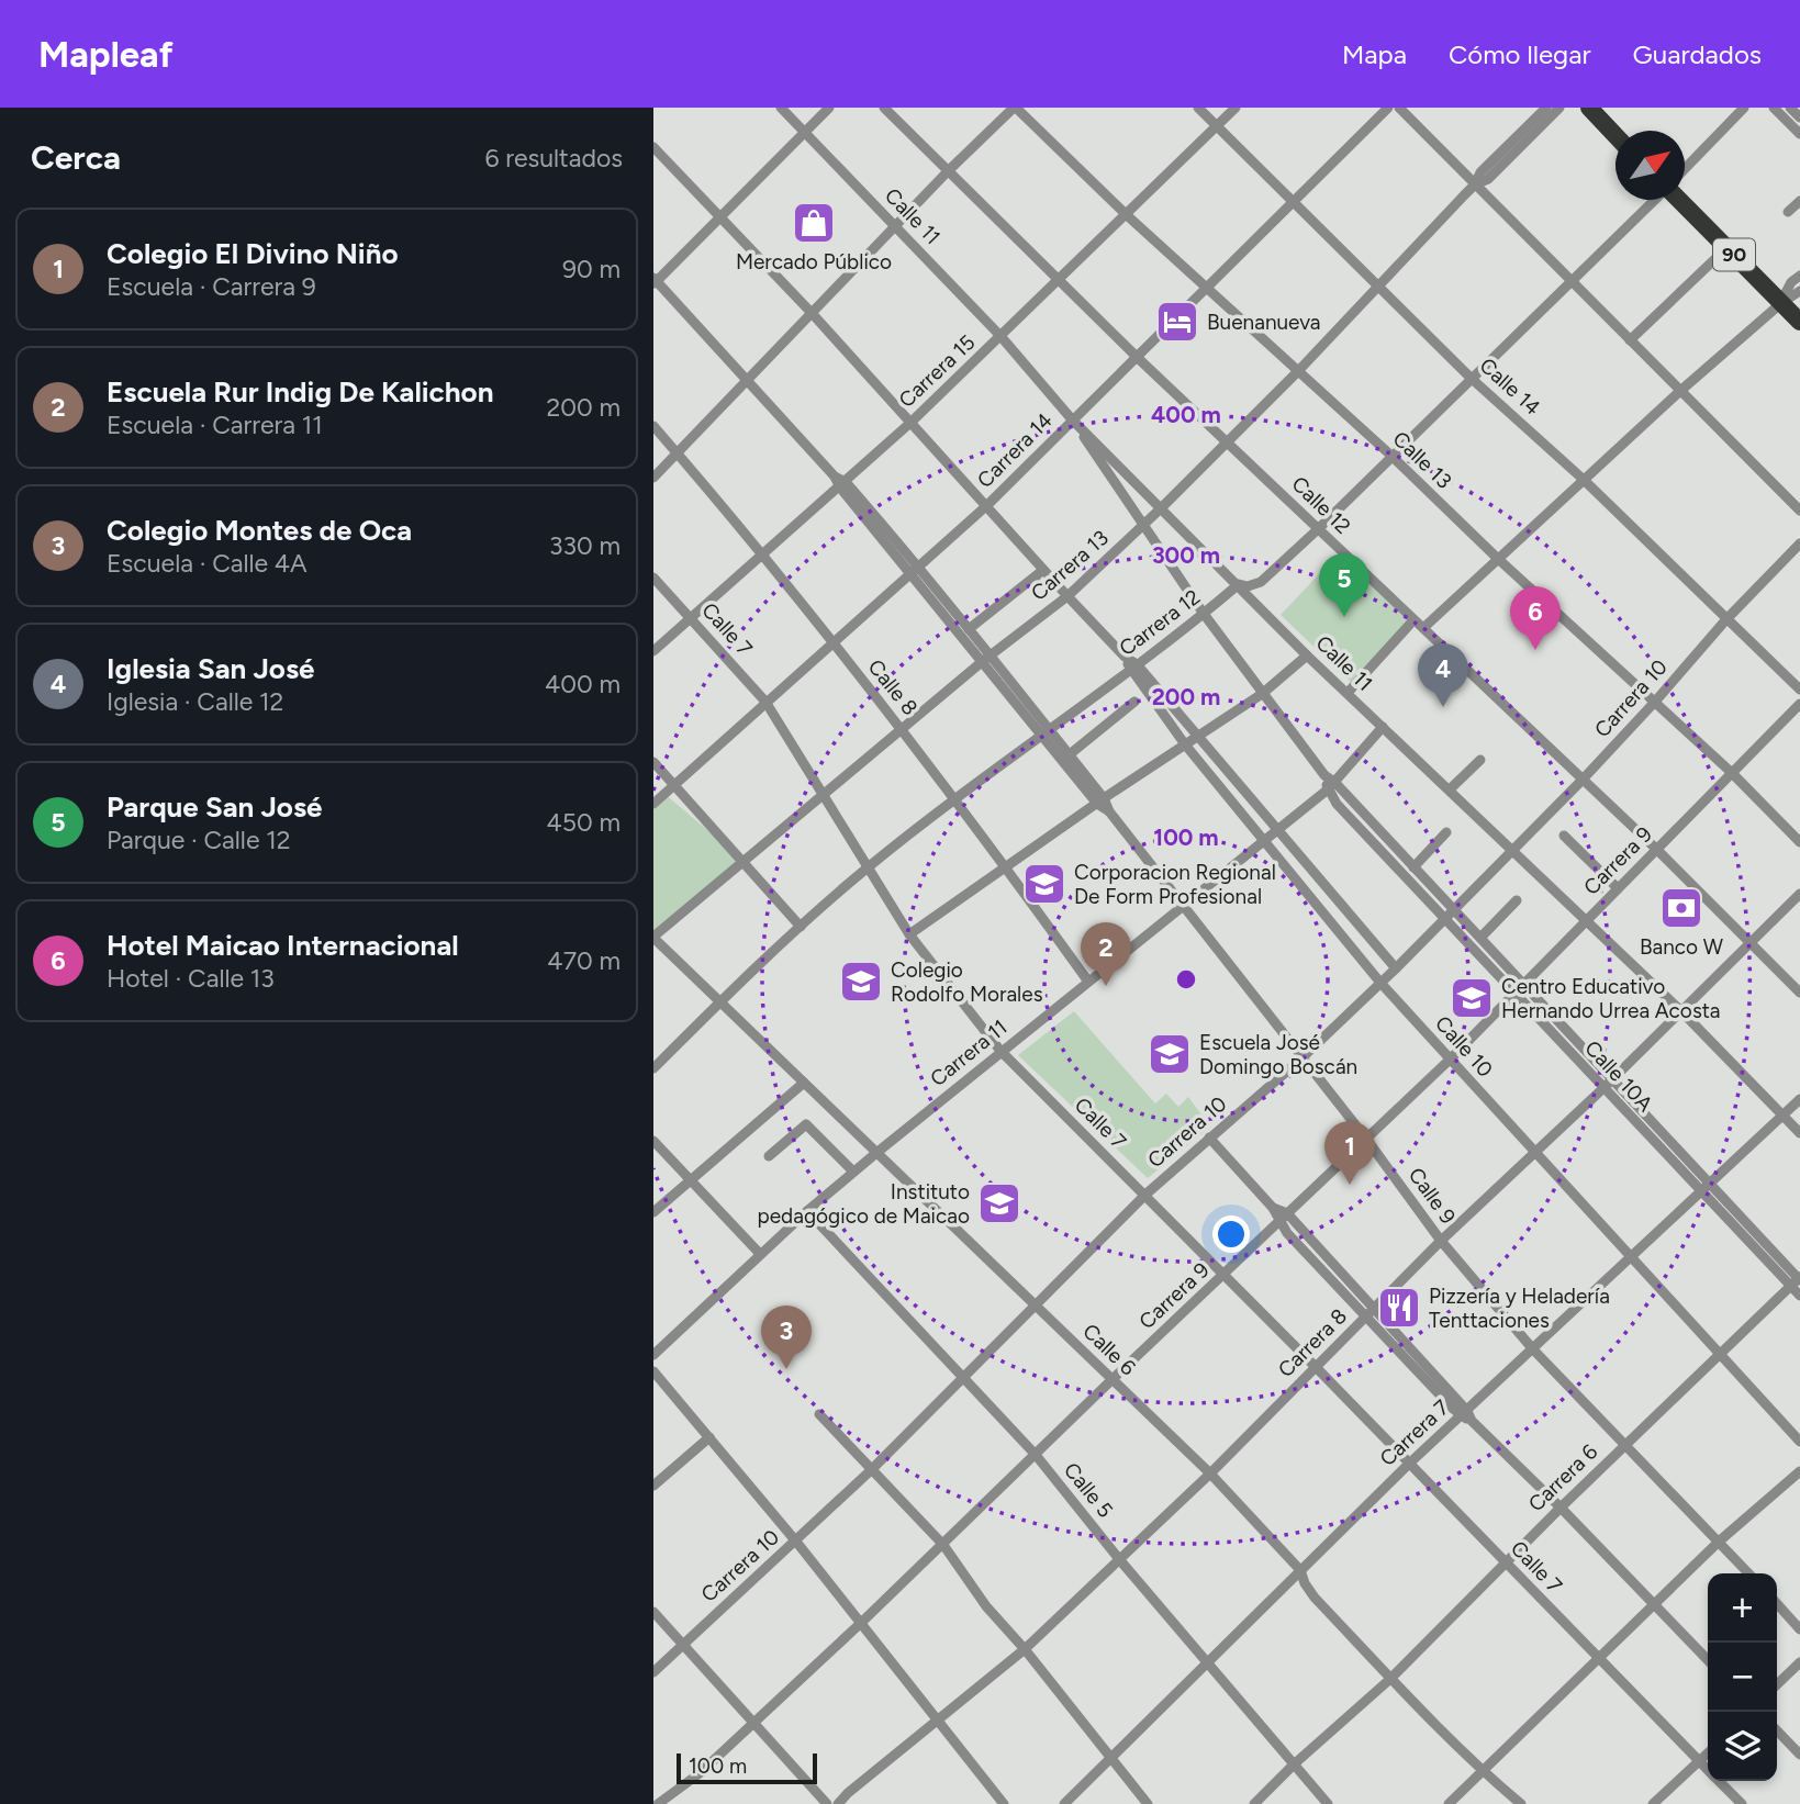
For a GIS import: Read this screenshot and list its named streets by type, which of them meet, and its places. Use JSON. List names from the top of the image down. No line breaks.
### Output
{"streets":{"highway":["90"],"street":["Calle 11","Carrera 15","Calle 14","Carrera 14","Calle 13","Calle 12","Carrera 13","Carrera 12","Calle 7","Calle 8","Carrera 10","Carrera 9","Calle 10","Carrera 11","Calle 10A","Calle 9","Carrera 8","Calle 6","Carrera 7","Carrera 6","Calle 5"]},"crossings":[["Calle 11","Carrera 15"],["Calle 11","Carrera 14"],["Calle 11","Carrera 13"],["Calle 11","Carrera 12"],["Calle 11","Carrera 10"],["Calle 11","Carrera 9"],["Calle 11","Carrera 11"],["Calle 11","Calle 10A"],["Calle 11","Carrera 8"],["Calle 11","Carrera 7"],["Carrera 15","Calle 14"],["Carrera 15","Calle 13"],["Carrera 15","Calle 12"],["Carrera 15","Calle 7"],["Carrera 15","Calle 8"],["Carrera 15","Calle 10"],["Carrera 15","Calle 9"],["Calle 14","Carrera 14"],["Calle 14","Carrera 13"],["Calle 14","Carrera 12"],["Calle 14","Carrera 10"],["Carrera 14","Calle 13"],["Carrera 14","Calle 12"],["Carrera 14","Calle 7"],["Carrera 14","Calle 8"],["Carrera 14","Calle 10"],["Carrera 14","Calle 10A"],["Carrera 14","Calle 9"],["Calle 13","Carrera 13"],["Calle 13","Carrera 12"],["Calle 13","Carrera 10"],["Calle 13","Carrera 9"],["Calle 12","Carrera 13"],["Calle 12","Carrera 12"],["Calle 12","Carrera 10"],["Calle 12","Carrera 9"],["Calle 12","Carrera 8"],["Carrera 13","Calle 7"],["Carrera 13","Calle 8"],["Carrera 13","Calle 10"],["Carrera 13","Calle 10A"],["Carrera 13","Calle 9"],["Carrera 13","Calle 6"],["Carrera 12","Calle 7"],["Carrera 12","Calle 8"],["Carrera 12","Calle 10"],["Carrera 12","Calle 10A"],["Carrera 12","Calle 9"],["Carrera 12","Calle 6"],["Calle 7","Carrera 10"],["Calle 7","Carrera 9"],["Calle 7","Carrera 11"],["Calle 7","Carrera 8"],["Calle 7","Carrera 7"],["Calle 7","Carrera 6"],["Calle 8","Carrera 11"],["Carrera 10","Calle 10"],["Carrera 10","Calle 10A"],["Carrera 10","Calle 9"],["Carrera 10","Calle 6"],["Carrera 10","Calle 5"],["Carrera 9","Calle 10"],["Carrera 9","Calle 10A"],["Carrera 9","Calle 9"],["Carrera 9","Calle 6"],["Carrera 9","Calle 5"],["Calle 10","Carrera 11"],["Calle 10","Carrera 8"],["Calle 10","Carrera 7"],["Calle 10","Carrera 6"],["Carrera 11","Calle 10A"],["Carrera 11","Calle 9"],["Carrera 11","Calle 6"],["Carrera 11","Calle 5"],["Calle 10A","Carrera 8"],["Calle 10A","Carrera 7"],["Calle 10A","Carrera 6"],["Calle 9","Carrera 8"],["Calle 9","Carrera 7"],["Calle 9","Carrera 6"],["Carrera 8","Calle 6"],["Carrera 8","Calle 5"],["Calle 6","Carrera 7"],["Calle 6","Carrera 6"],["Carrera 7","Calle 5"],["Carrera 6","Calle 5"]],"places":{"shop":["Mercado Público"],"hotel":["Buenanueva"],"school or university":["Corporacion Regional De Form Profesional","Colegio Rodolfo Morales","Centro Educativo Hernando Urrea Acosta","Escuela José Domingo Boscán","Instituto pedagógico de Maicao"],"bank":["Banco W"],"restaurant":["Pizzería y Heladería Tenttaciones"]},"scale_bar":"100 m","north":"top right","page":{"header":"Mapleaf","nav":["Mapa","Cómo llegar","Guardados"],"heading":["Cerca","6 resultados"],"list":[{"mark":"1","name":"Colegio El Divino Niño","note":"Escuela · Carrera 9","value":"90 m"},{"mark":"2","name":"Escuela Rur Indig De Kalichon","note":"Escuela · Carrera 11","value":"200 m"},{"mark":"3","name":"Colegio Montes de Oca","note":"Escuela · Calle 4A","value":"330 m"},{"mark":"4","name":"Iglesia San José","note":"Iglesia · Calle 12","value":"400 m"},{"mark":"5","name":"Parque San José","note":"Parque · Calle 12","value":"450 m"},{"mark":"6","name":"Hotel Maicao Internacional","note":"Hotel · Calle 13","value":"470 m"}],"pins":["5","6","4","2","1","3"],"map_buttons":["+","−"],"scale":"100 m"},"rings":["400 m","300 m","200 m","100 m"]}
